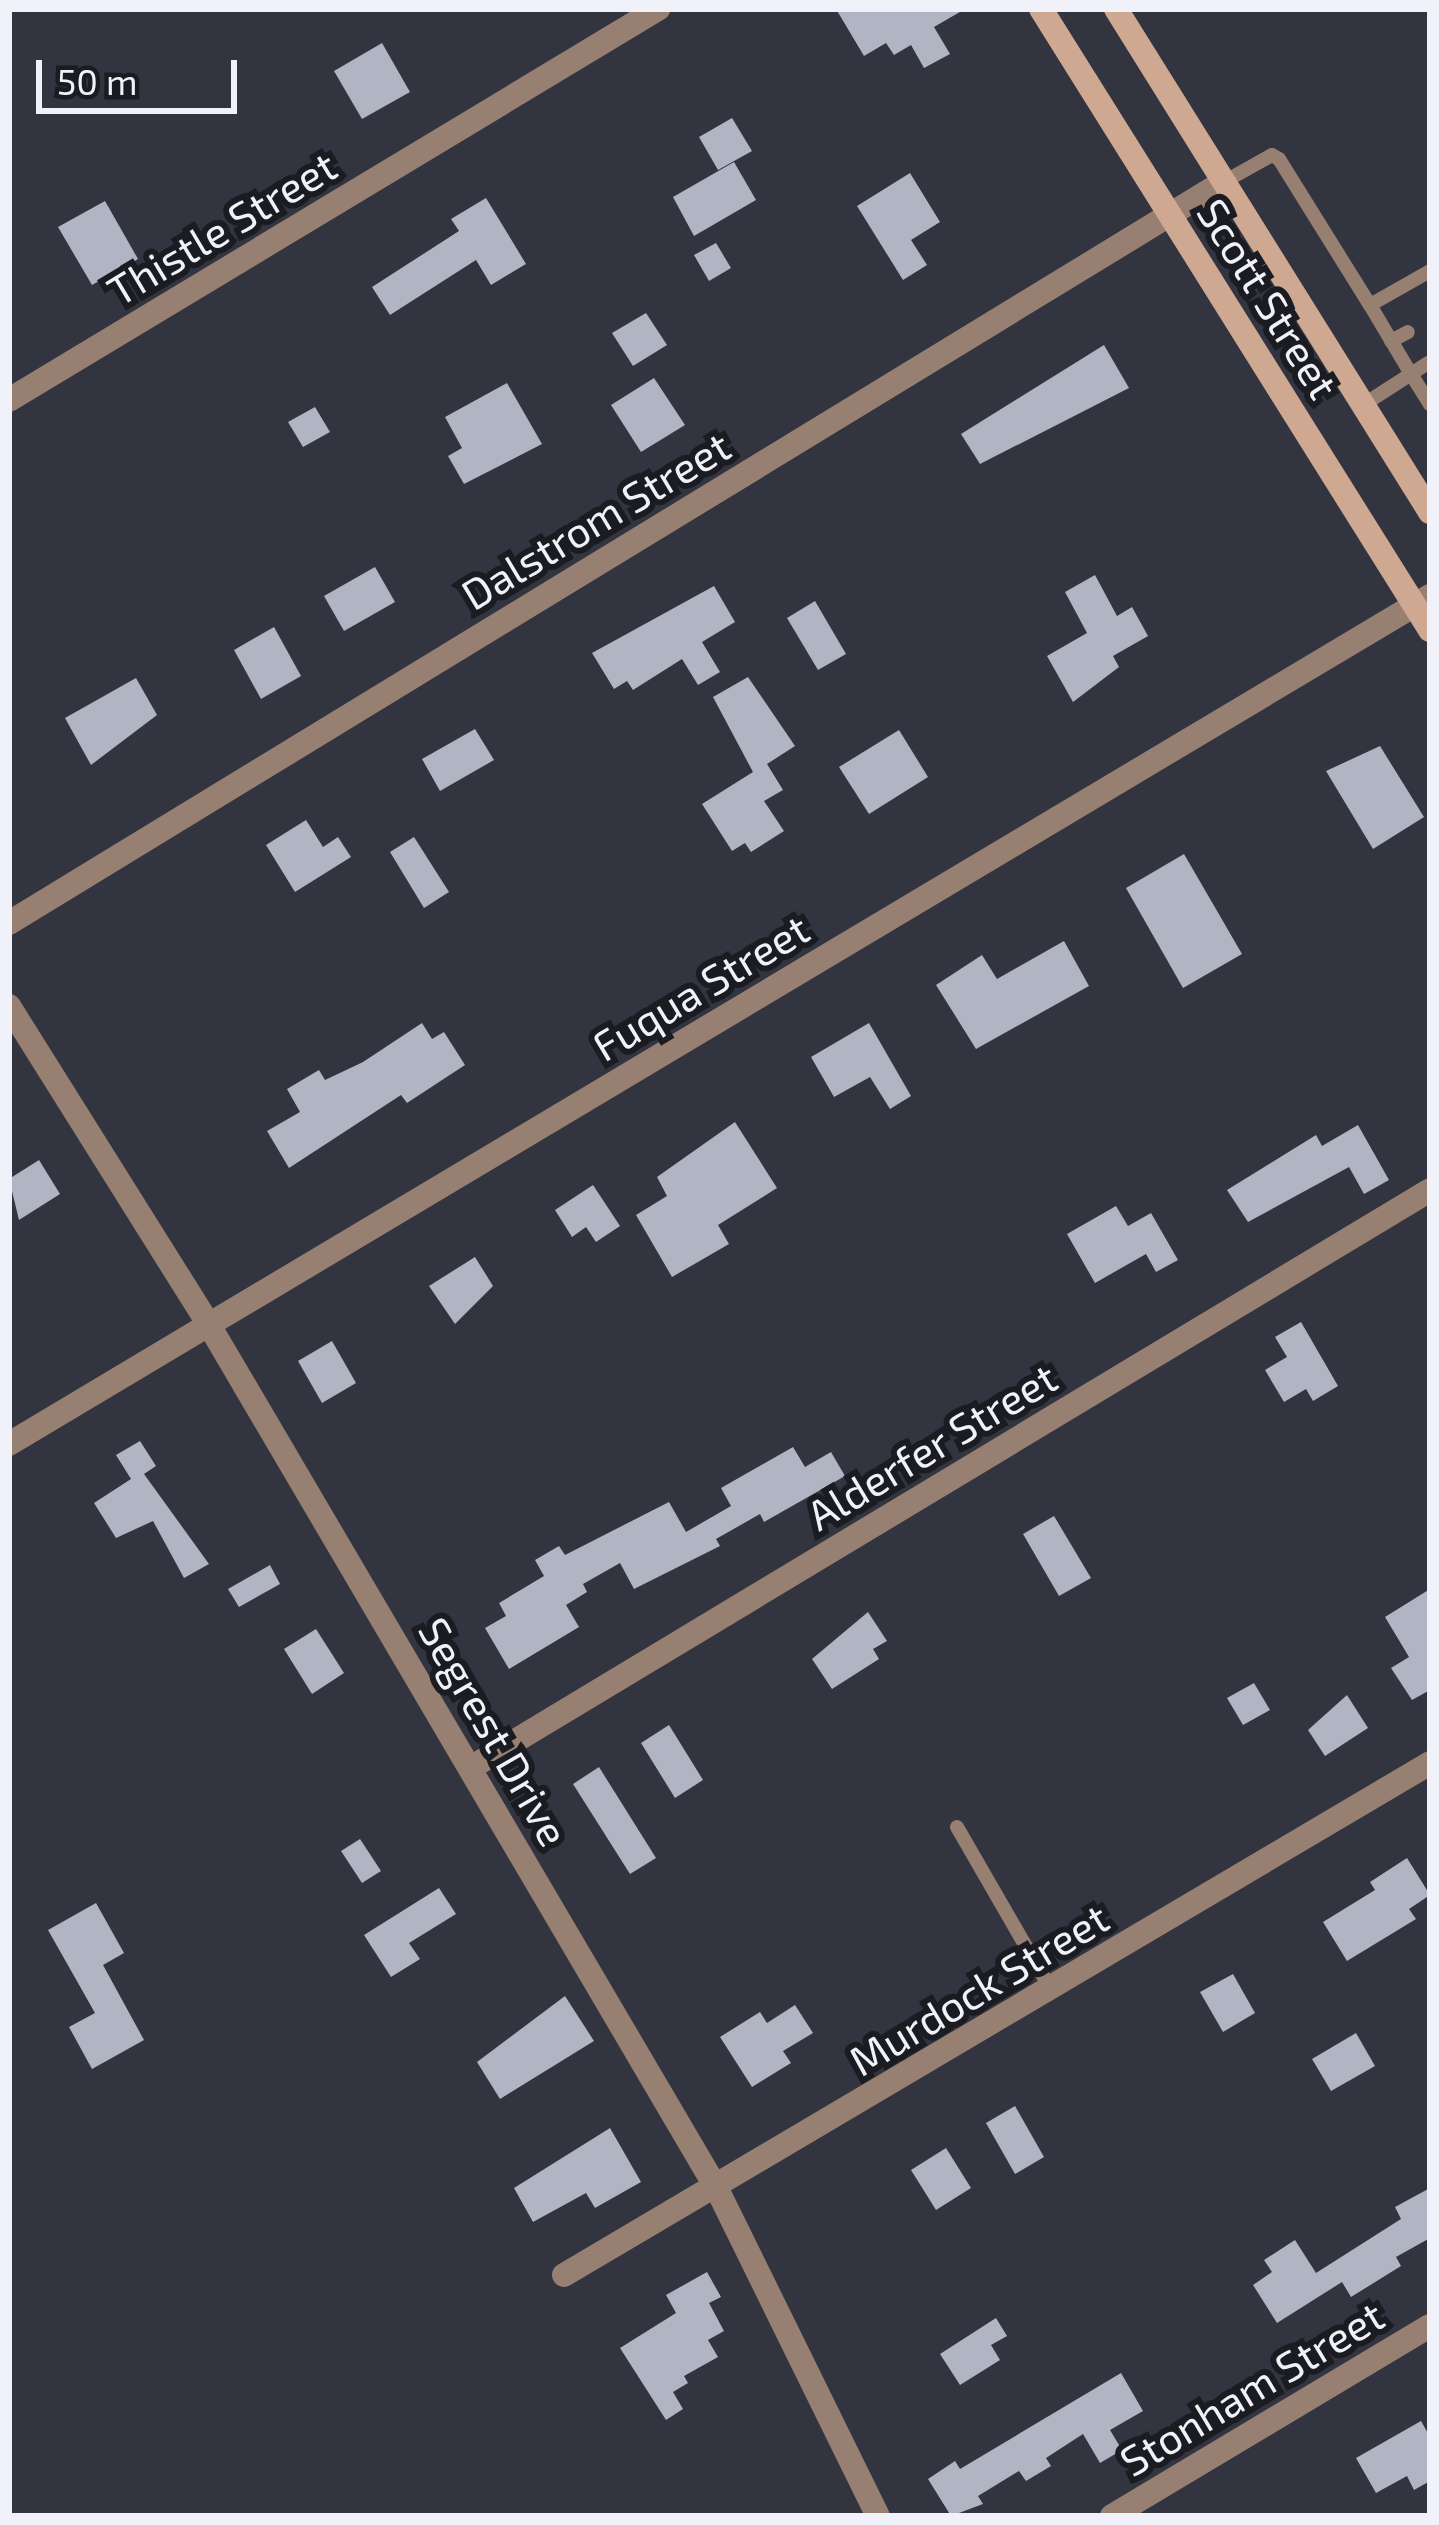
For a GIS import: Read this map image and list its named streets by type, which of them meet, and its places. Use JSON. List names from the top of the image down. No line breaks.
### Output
{"streets":{"main road":["Scott Street"],"street":["Thistle Street","Dalstrom Street","Fuqua Street","Alderfer Street","Segrest Drive","Murdock Street","Stonham Street"]},"crossings":[["Scott Street","Dalstrom Street"],["Scott Street","Fuqua Street"],["Fuqua Street","Segrest Drive"],["Alderfer Street","Segrest Drive"],["Segrest Drive","Murdock Street"]],"scale_bar":"50 m"}
